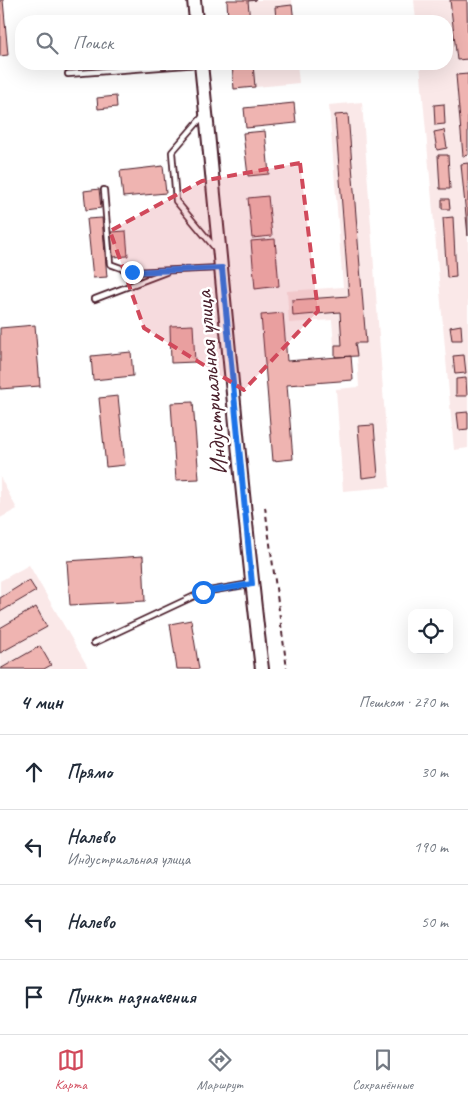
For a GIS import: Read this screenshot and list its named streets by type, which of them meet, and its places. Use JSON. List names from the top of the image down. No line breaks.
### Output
{"streets":{"street":["Индустриальная улица"]},"page":{"search":"Поиск","heading":["4 мин","Пешком · 270 m"],"list":[["Прямо","30 m"],["Налево","Индустриальная улица","190 m"],["Налево","50 m"],"Пункт назначения"],"nav":["Карта","Маршрут","Сохранённые"]}}
